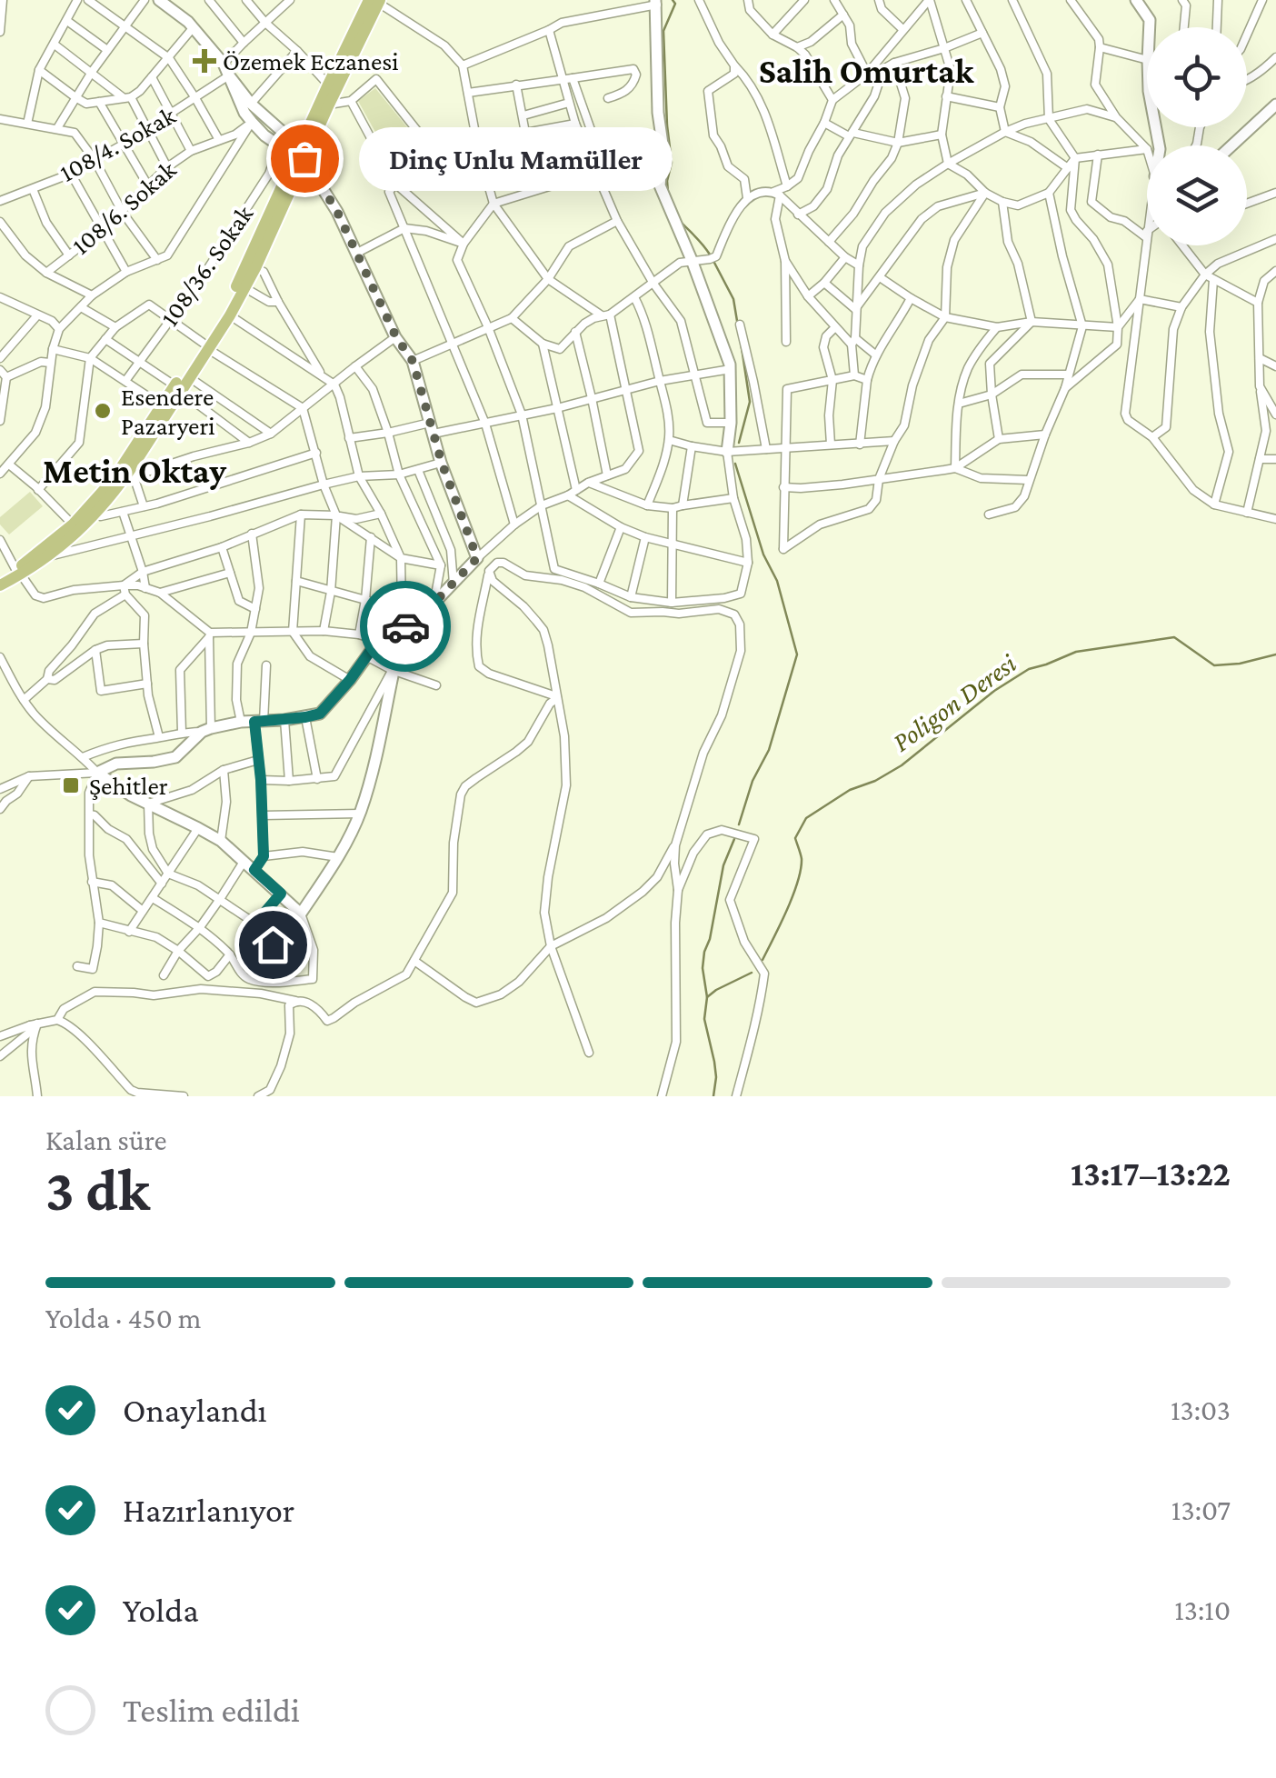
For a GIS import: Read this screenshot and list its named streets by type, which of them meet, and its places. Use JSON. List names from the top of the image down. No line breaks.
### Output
{"streets":{"street":["108/4. Sokak","108/6. Sokak","108/36. Sokak"]},"districts":["Salih Omurtak","Metin Oktay"],"water":["Poligon Deresi"],"places":{"health":["Özemek Eczanesi"],"other":["Dinç Unlu Mamüller","Esendere Pazaryeri"],"transit":["Şehitler"]},"page":{"bubble":"Dinç Unlu Mamüller","heading":["3 dk","Kalan süre","13:17–13:22"],"bar":"Yolda · 450 m","list":[["Onaylandı","13:03"],["Hazırlanıyor","13:07"],["Yolda","13:10"],"Teslim edildi"]}}
